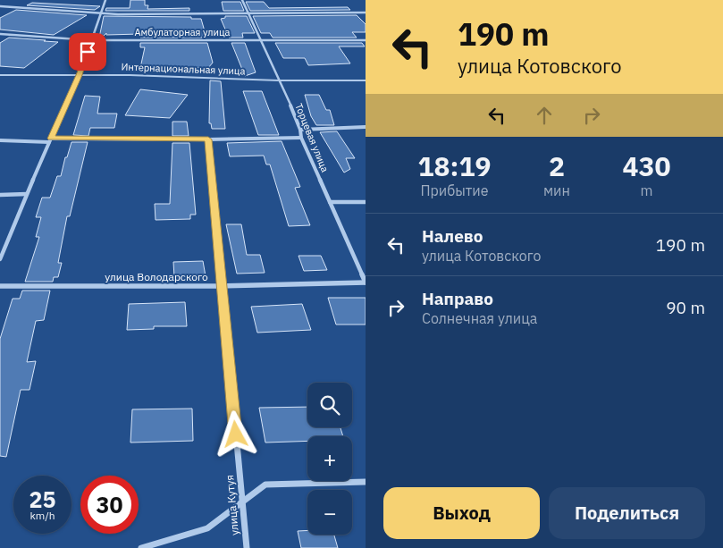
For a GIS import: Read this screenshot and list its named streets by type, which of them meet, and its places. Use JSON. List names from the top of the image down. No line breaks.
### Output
{"streets":{"street":["Амбулаторная улица","Интернациональная улица","Торцевая улица","улица Володарского","улица Кутуя"]},"crossings":[["Амбулаторная улица","Торцевая улица"],["Интернациональная улица","Торцевая улица"],["Торцевая улица","улица Володарского"],["улица Володарского","улица Кутуя"]],"page":{"turn":["190 m","улица Котовского"],"eta":["18:19","Прибытие","2","мин","430","m"],"list":[{"name":"Налево","note":"улица Котовского","value":"190 m"},{"name":"Направо","note":"Солнечная улица","value":"90 m"}],"map_buttons":["+","−"],"speed":"25 km/h","limit":"30","buttons":["Выход","Поделиться"]}}
